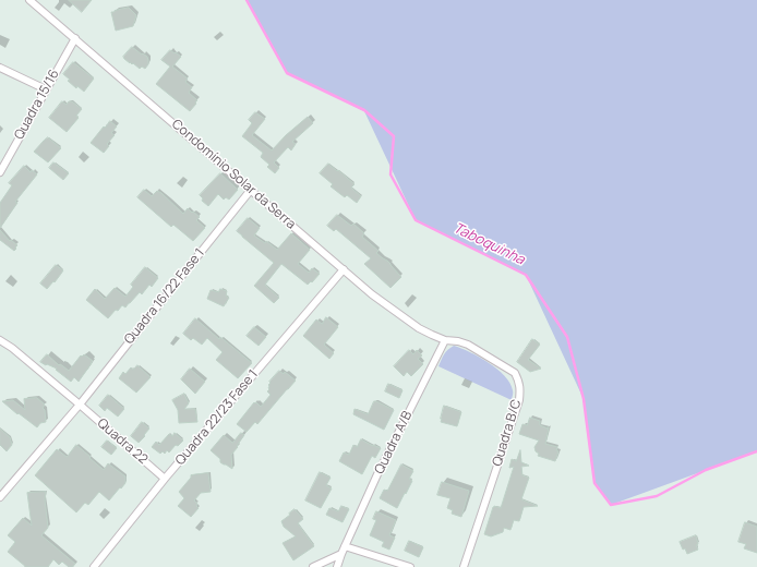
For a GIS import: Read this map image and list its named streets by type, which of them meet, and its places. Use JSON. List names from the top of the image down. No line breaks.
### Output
{"streets":{"street":["Quadra 15/16","Condomínio Solar da Serra","Quadra 16/22 Fase 1","Quadra 22/23 Fase 1","Quadra B/C","Quadra 22","Quadra A/B"]},"crossings":[["Quadra 15/16","Condomínio Solar da Serra"],["Condomínio Solar da Serra","Quadra 16/22 Fase 1"],["Condomínio Solar da Serra","Quadra 22/23 Fase 1"],["Condomínio Solar da Serra","Quadra B/C"],["Condomínio Solar da Serra","Quadra A/B"],["Quadra 16/22 Fase 1","Quadra 22"],["Quadra 22/23 Fase 1","Quadra 22"],["Quadra B/C","Quadra A/B"]],"water":["Taboquinha"]}
